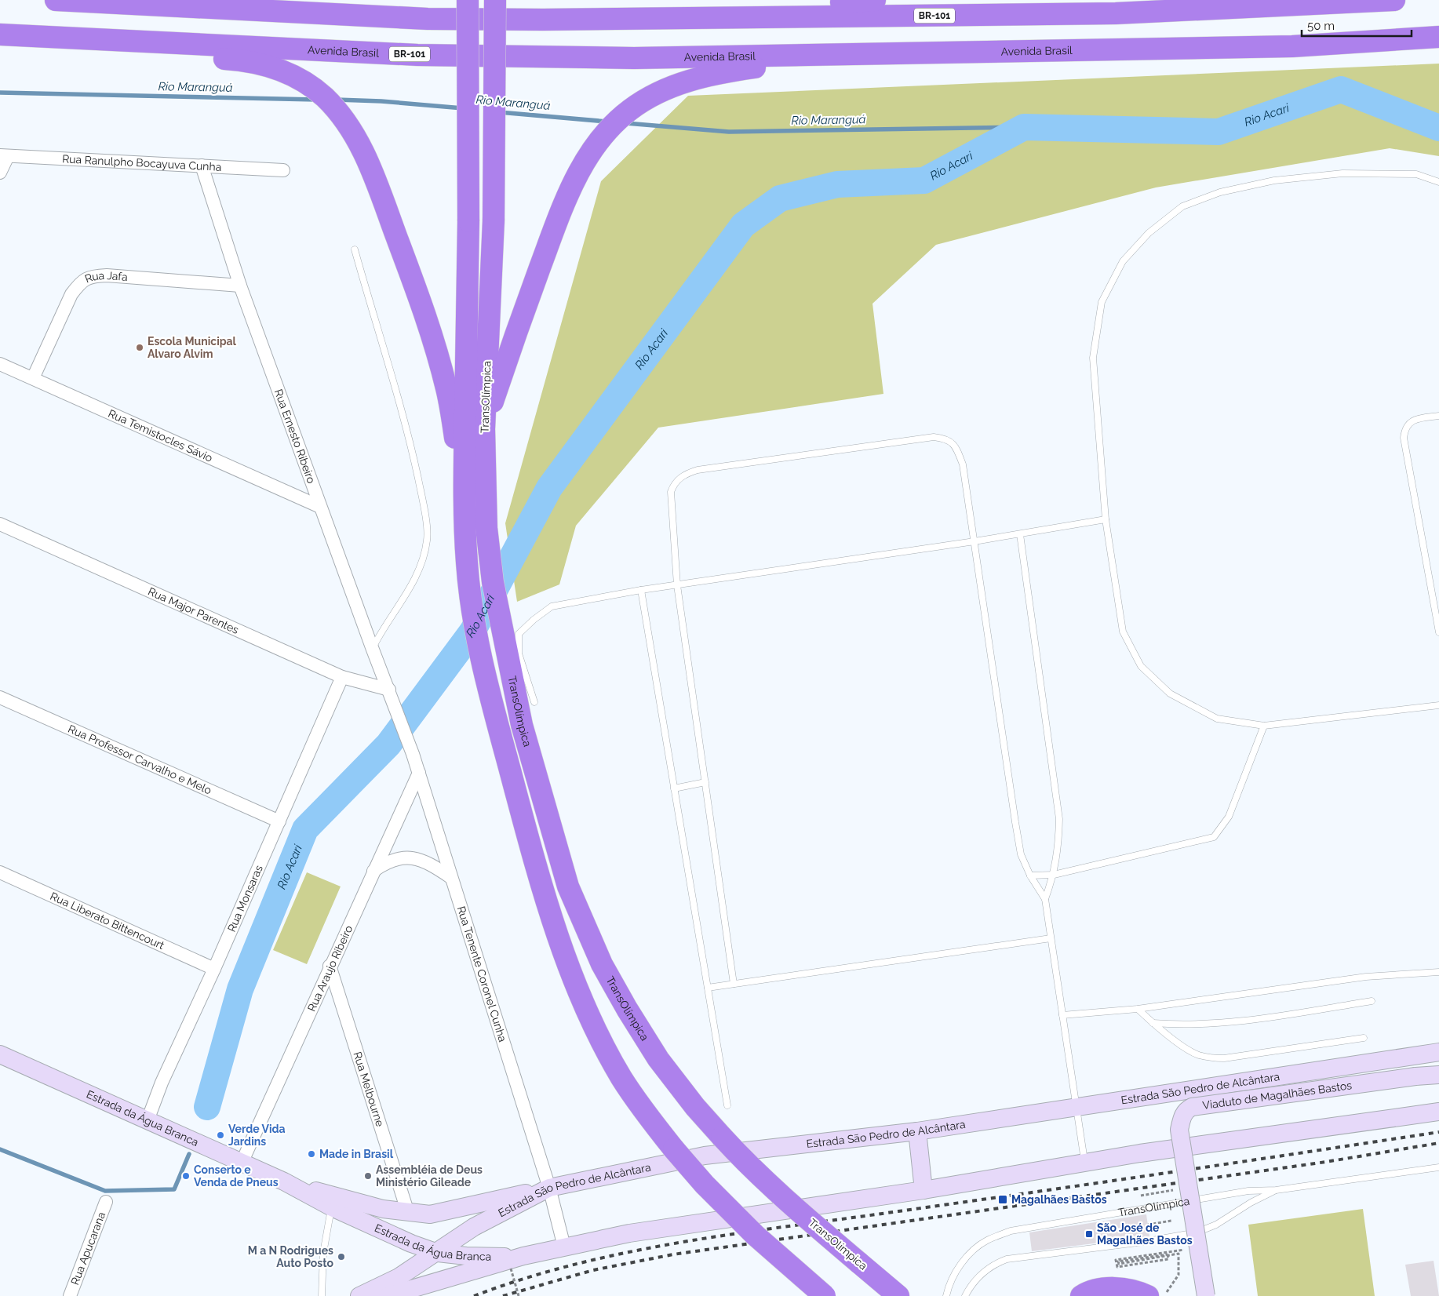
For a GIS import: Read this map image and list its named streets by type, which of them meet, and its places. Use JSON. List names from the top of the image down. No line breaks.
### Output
{"streets":{"highway":["BR-101","Avenida Brasil","TransOlímpica"],"street":["Rua Ranulpho Bocayuva Cunha","Rua Jafa","Rua Temistocles Sávio","Rua Ernesto Ribeiro","Rua Major Parentes","Rua Professor Carvalho e Melo","Rua Monsaras","Rua Liberato Bittencourt","Rua Araujo Ribeiro","Rua Tenente Coronel Cunha","Estrada São Pedro de Alcântara","Rua Melbourne","Viaduto de Magalhães Bastos","Estrada da Água Branca","Rua Apucarana"]},"crossings":[["Rua Ranulpho Bocayuva Cunha","Rua Ernesto Ribeiro"],["Rua Jafa","Rua Temistocles Sávio"],["Rua Jafa","Rua Ernesto Ribeiro"],["Rua Temistocles Sávio","Rua Ernesto Ribeiro"],["Rua Ernesto Ribeiro","Rua Major Parentes"],["Rua Ernesto Ribeiro","Rua Tenente Coronel Cunha"],["Rua Major Parentes","Rua Monsaras"],["Rua Professor Carvalho e Melo","Rua Monsaras"],["Rua Monsaras","Rua Liberato Bittencourt"],["Rua Monsaras","Estrada da Água Branca"],["Rua Araujo Ribeiro","Rua Tenente Coronel Cunha"],["Rua Araujo Ribeiro","Rua Melbourne"],["Rua Araujo Ribeiro","Estrada da Água Branca"],["Rua Tenente Coronel Cunha","Estrada São Pedro de Alcântara"],["Rua Tenente Coronel Cunha","Estrada da Água Branca"],["Estrada São Pedro de Alcântara","Estrada da Água Branca"],["Rua Melbourne","Estrada da Água Branca"]],"water":["Rio Maranguá","Rio Acari"],"places":{"other":["Escola Municipal Alvaro Alvim","Verde Vida Jardins","Made in Brasil","Conserto e Venda de Pneus","Assembléia de Deus Ministério Gileade","M a N Rodrigues Auto Posto"],"transit":["Magalhães Bastos","São José de Magalhães Bastos"]},"scale_bar":"50 m"}
